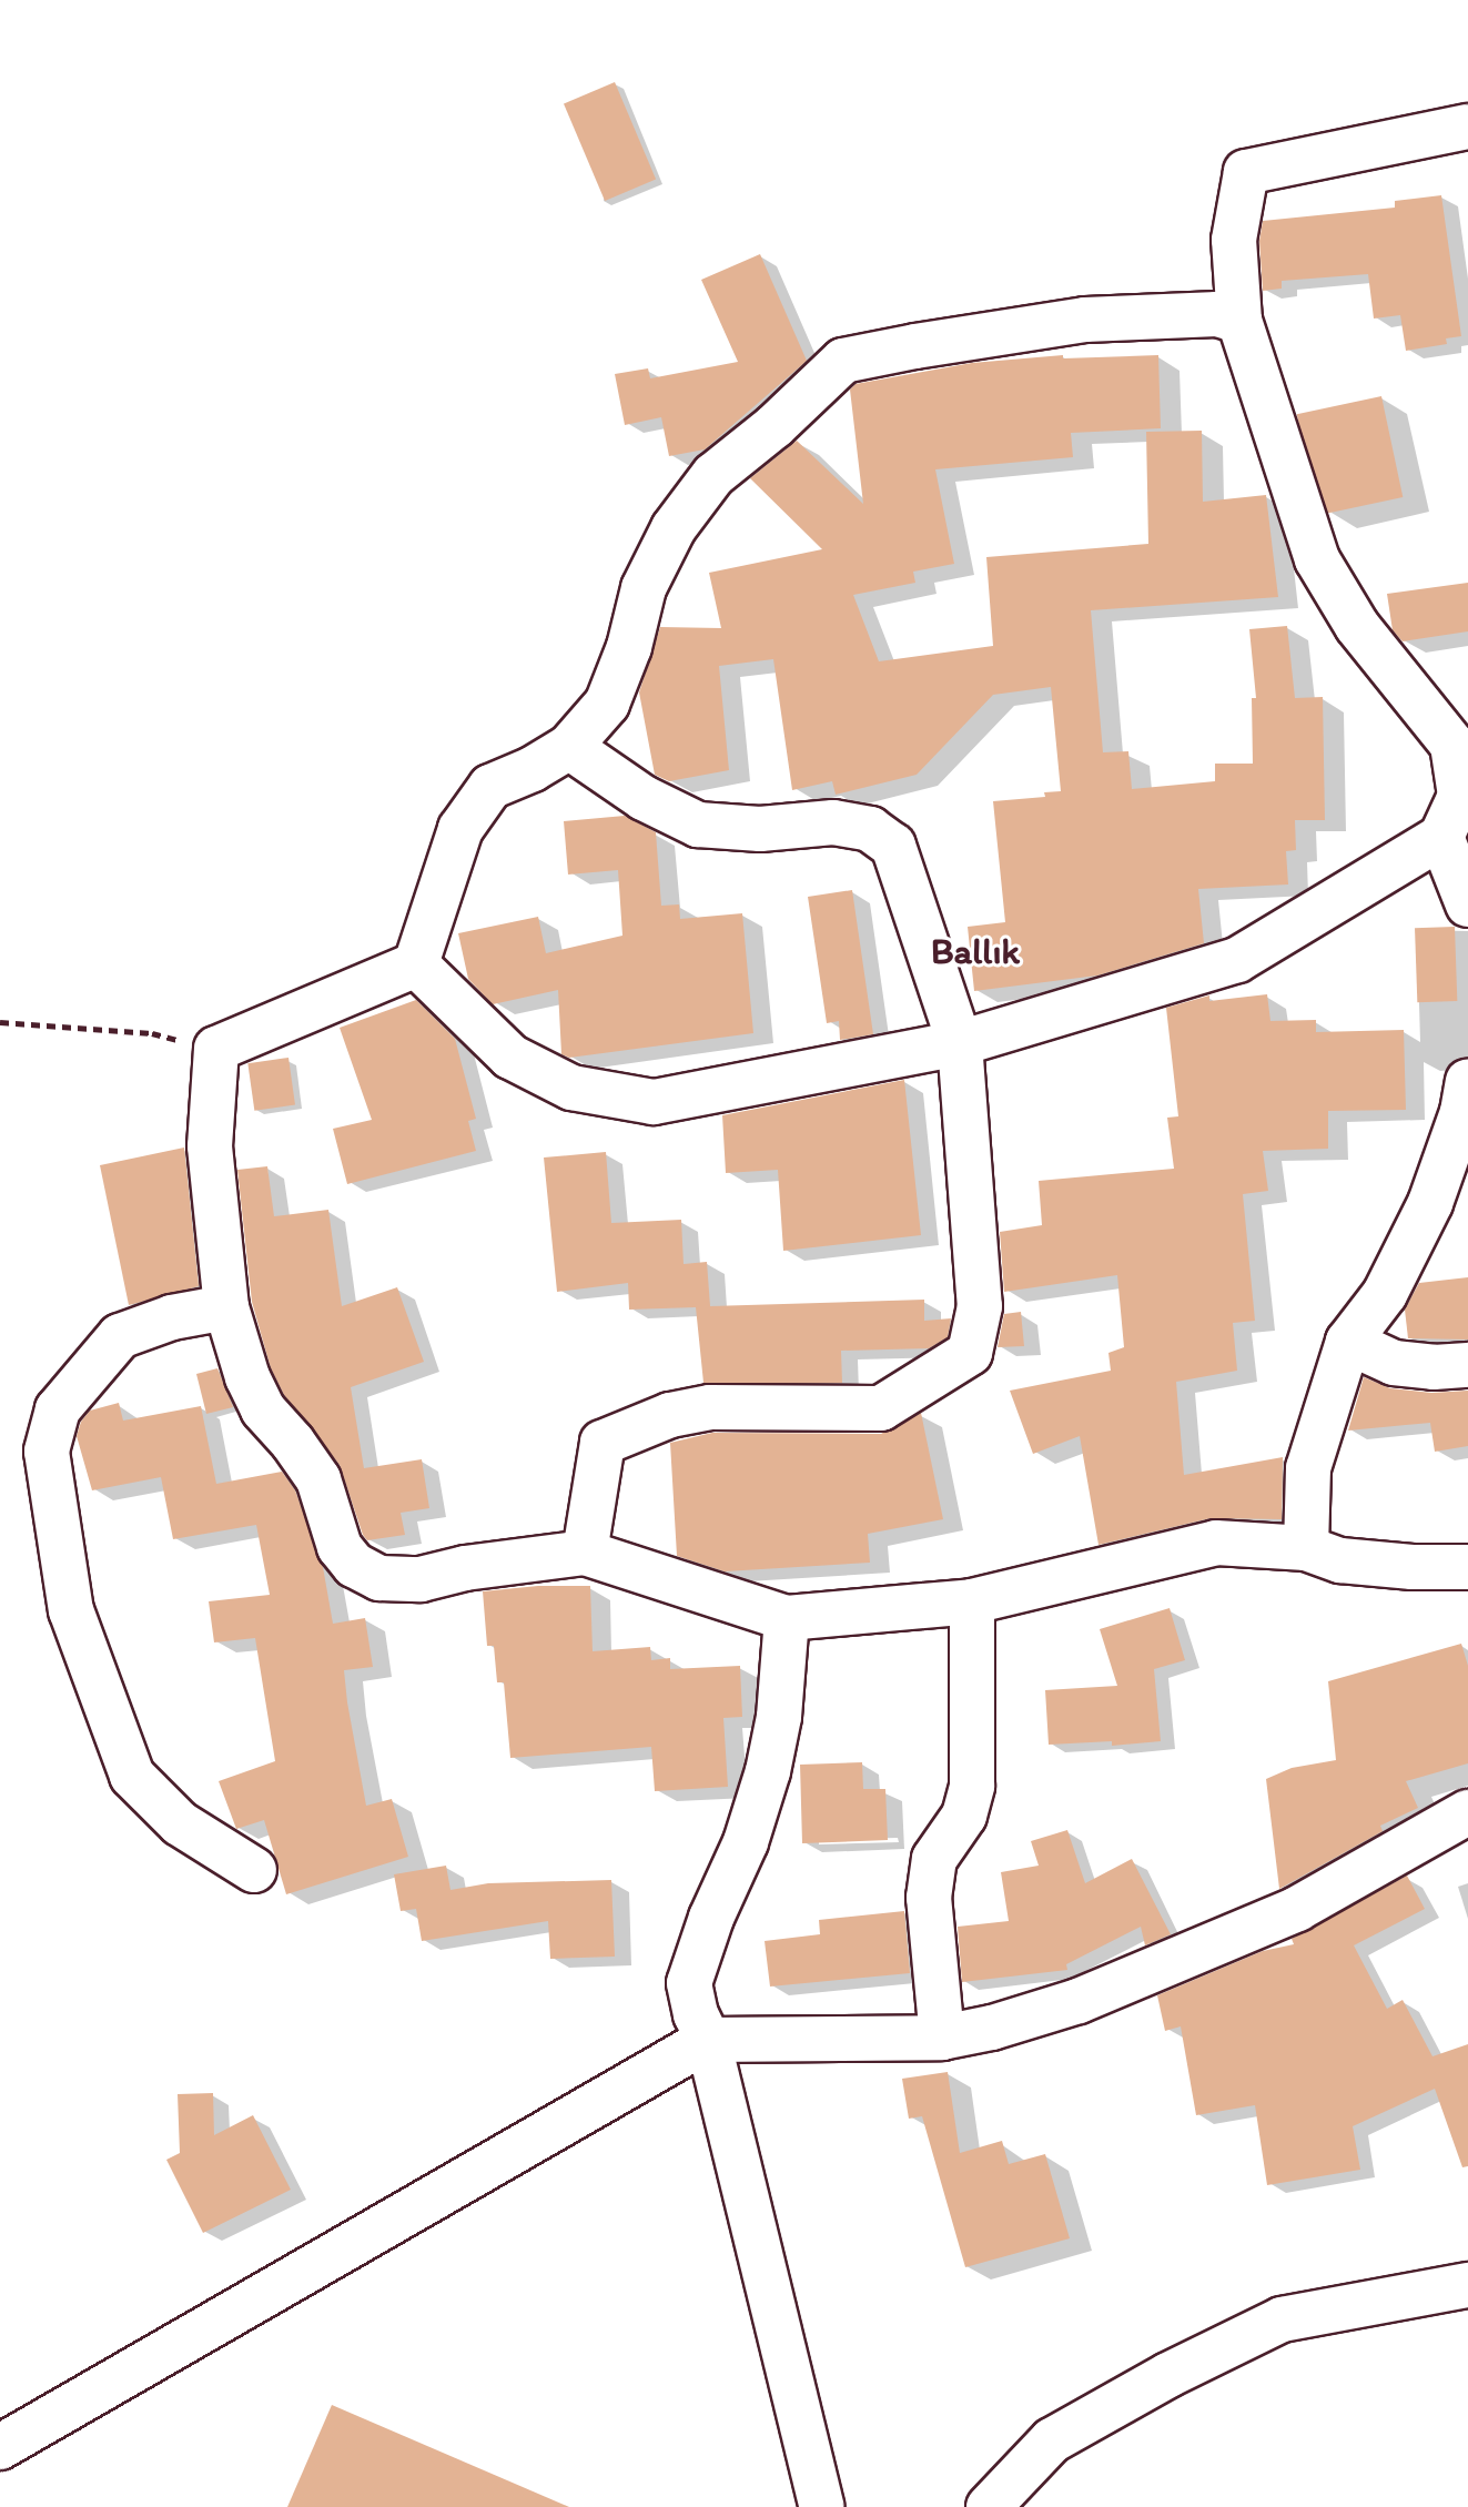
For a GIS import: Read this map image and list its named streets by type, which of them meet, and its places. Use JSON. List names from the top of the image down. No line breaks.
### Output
{"districts":["Ballık"]}
